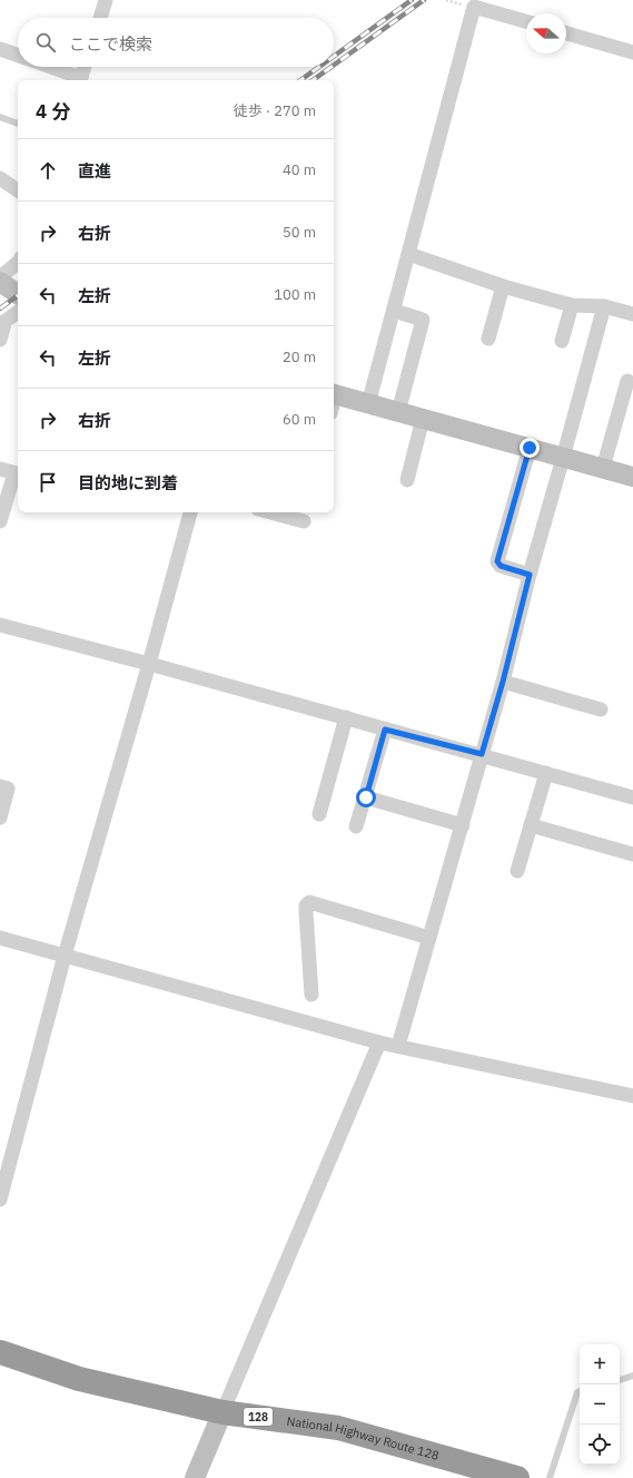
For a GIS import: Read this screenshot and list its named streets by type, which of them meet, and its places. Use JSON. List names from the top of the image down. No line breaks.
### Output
{"streets":{"highway":["128","National Highway Route 128"]},"north":"left","page":{"search":"ここで検索","heading":["4 分","徒歩 · 270 m"],"list":[["直進","40 m"],["右折","50 m"],["左折","100 m"],["左折","20 m"],["右折","60 m"],"目的地に到着"],"map_buttons":["+","−"]}}
